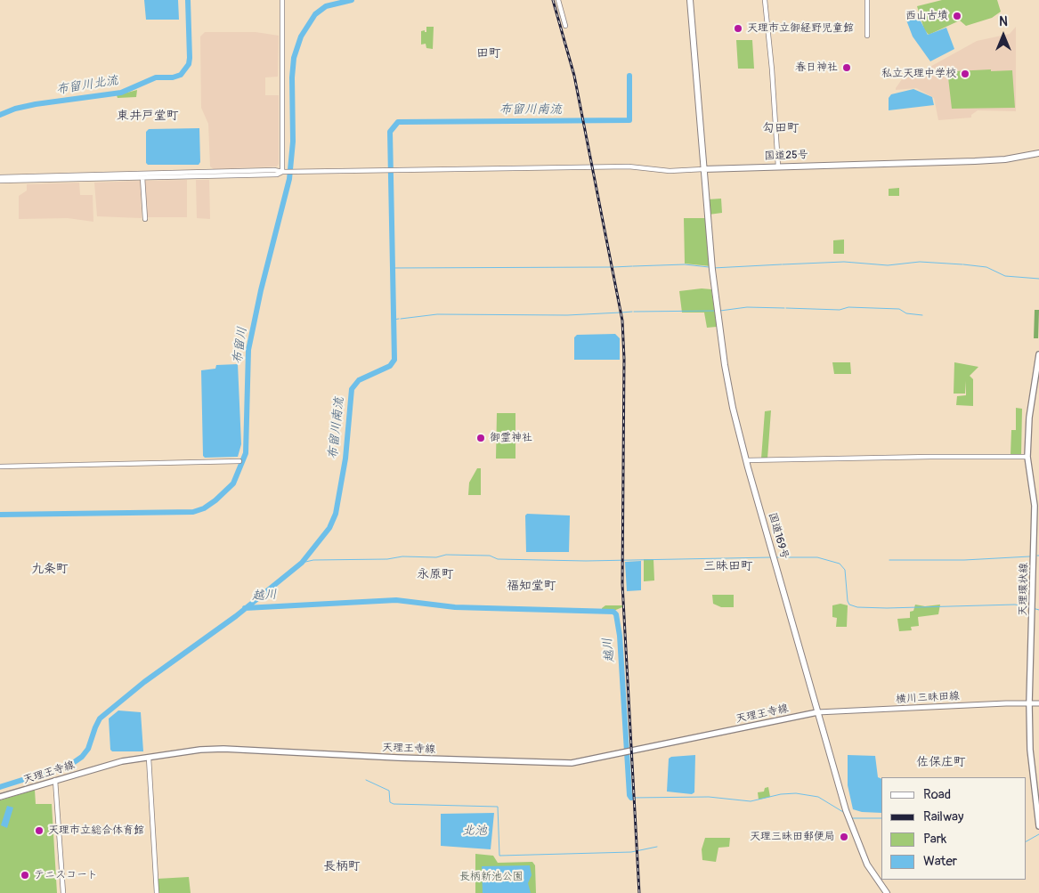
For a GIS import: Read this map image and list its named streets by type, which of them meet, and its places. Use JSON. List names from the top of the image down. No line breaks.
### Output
{"streets":{"highway":["国道25号","国道169号"],"main road":["天理環状線","横川三昧田線","天理王寺線"]},"crossings":[["国道25号","国道169号"],["国道169号","横川三昧田線"],["国道169号","天理王寺線"],["天理環状線","横川三昧田線"],["横川三昧田線","天理王寺線"]],"districts":["田町","東井戸堂町","勾田町","三昧田町","九条町","永原町","福知堂町","佐保庄町","長柄町"],"water":["布留川北流","布留川南流","布留川","越川","北池"],"parks":["長柄新池公園"],"places":["西山古墳","天理市立御経野児童館","春日神社","私立天理中学校","御霊神社","天理市立総合体育館","天理三昧田郵便局","テニスコート"],"legend":["Road","Railway","Park","Water"],"north":"top"}
